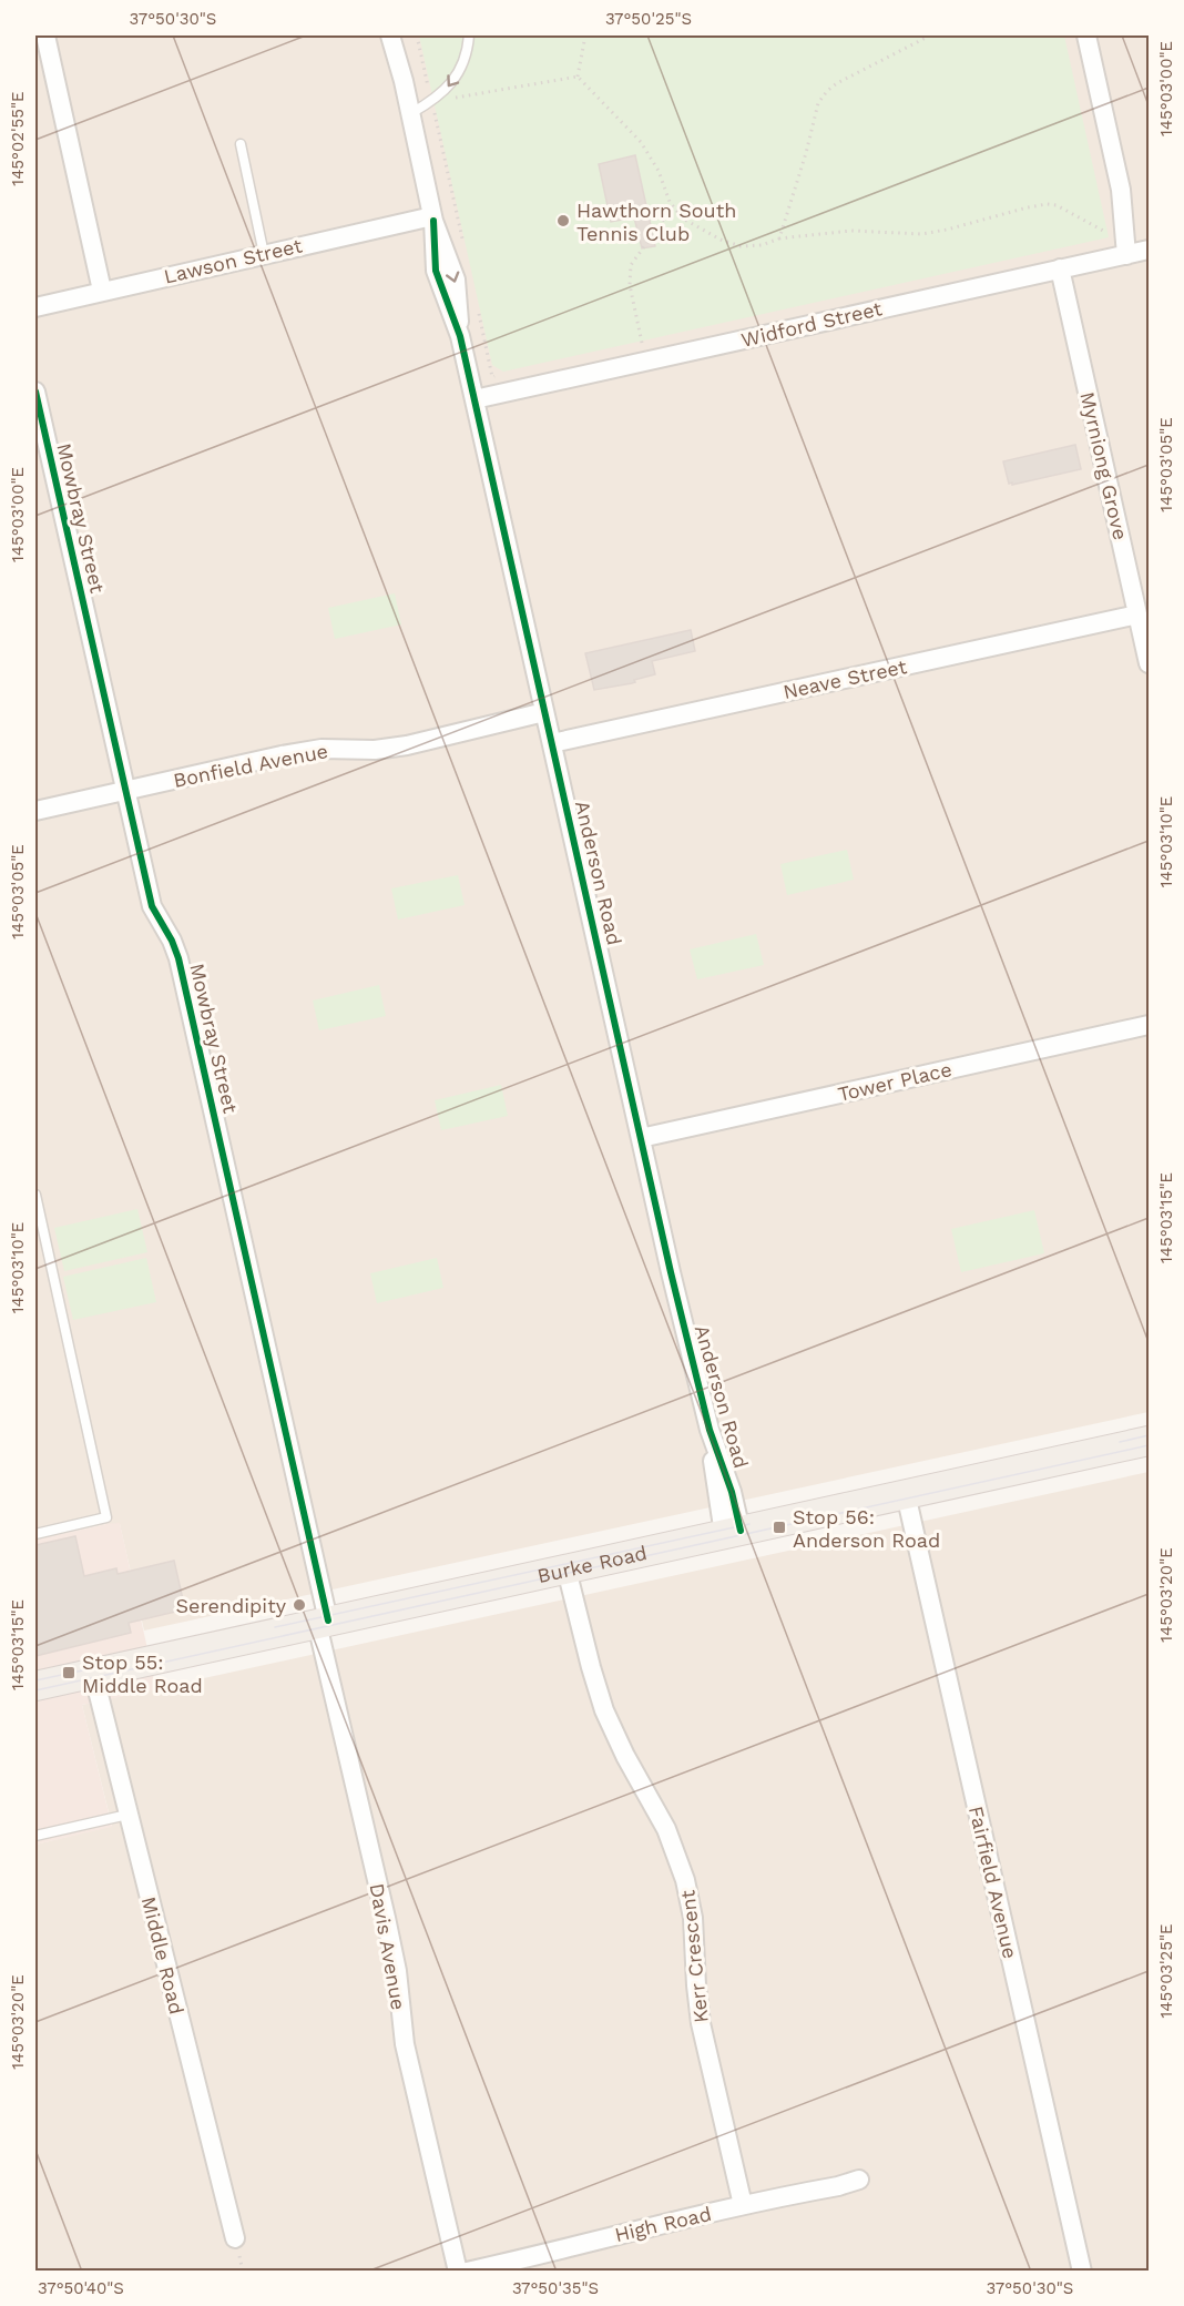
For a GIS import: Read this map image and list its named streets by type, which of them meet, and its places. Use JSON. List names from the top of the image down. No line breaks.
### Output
{"streets":{"main road":["Burke Road"],"street":["Lawson Street","Widford Street","Myrniong Grove","Mowbray Street","Neave Street","Bonfield Avenue","Anderson Road","Tower Place","Fairfield Avenue","Davis Avenue","Middle Road","Kerr Crescent","High Road"]},"crossings":[["Lawson Street","Anderson Road"],["Widford Street","Myrniong Grove"],["Widford Street","Anderson Road"],["Myrniong Grove","Neave Street"],["Mowbray Street","Bonfield Avenue"],["Mowbray Street","Burke Road"],["Mowbray Street","Davis Avenue"],["Neave Street","Anderson Road"],["Bonfield Avenue","Anderson Road"],["Anderson Road","Tower Place"],["Anderson Road","Burke Road"],["Burke Road","Fairfield Avenue"],["Burke Road","Davis Avenue"],["Burke Road","Middle Road"],["Burke Road","Kerr Crescent"],["Kerr Crescent","High Road"]],"places":{"other":["Hawthorn South Tennis Club","Serendipity"],"transit":["Stop 56: Anderson Road","Stop 55: Middle Road"]},"coordinates":["37°50'30\"S","37°50'25\"S","145°03'00\"E","145°02'55\"E","145°03'05\"E","145°03'10\"E","145°03'15\"E","145°03'20\"E","145°03'25\"E","37°50'40\"S","37°50'35\"S"]}
